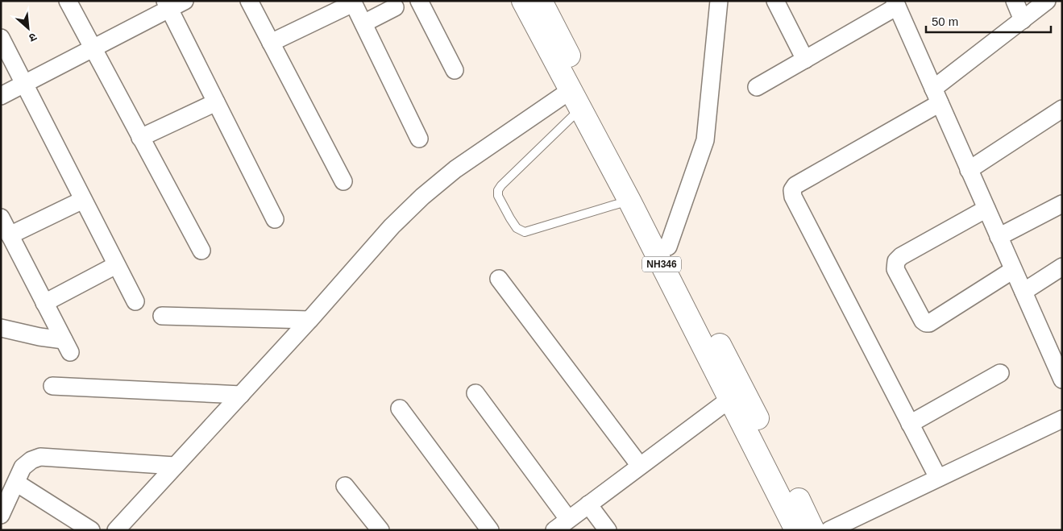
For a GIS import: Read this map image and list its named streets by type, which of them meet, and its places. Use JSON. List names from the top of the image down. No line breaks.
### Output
{"streets":{"highway":["NH346"]},"scale_bar":"50 m","north":"bottom right"}
